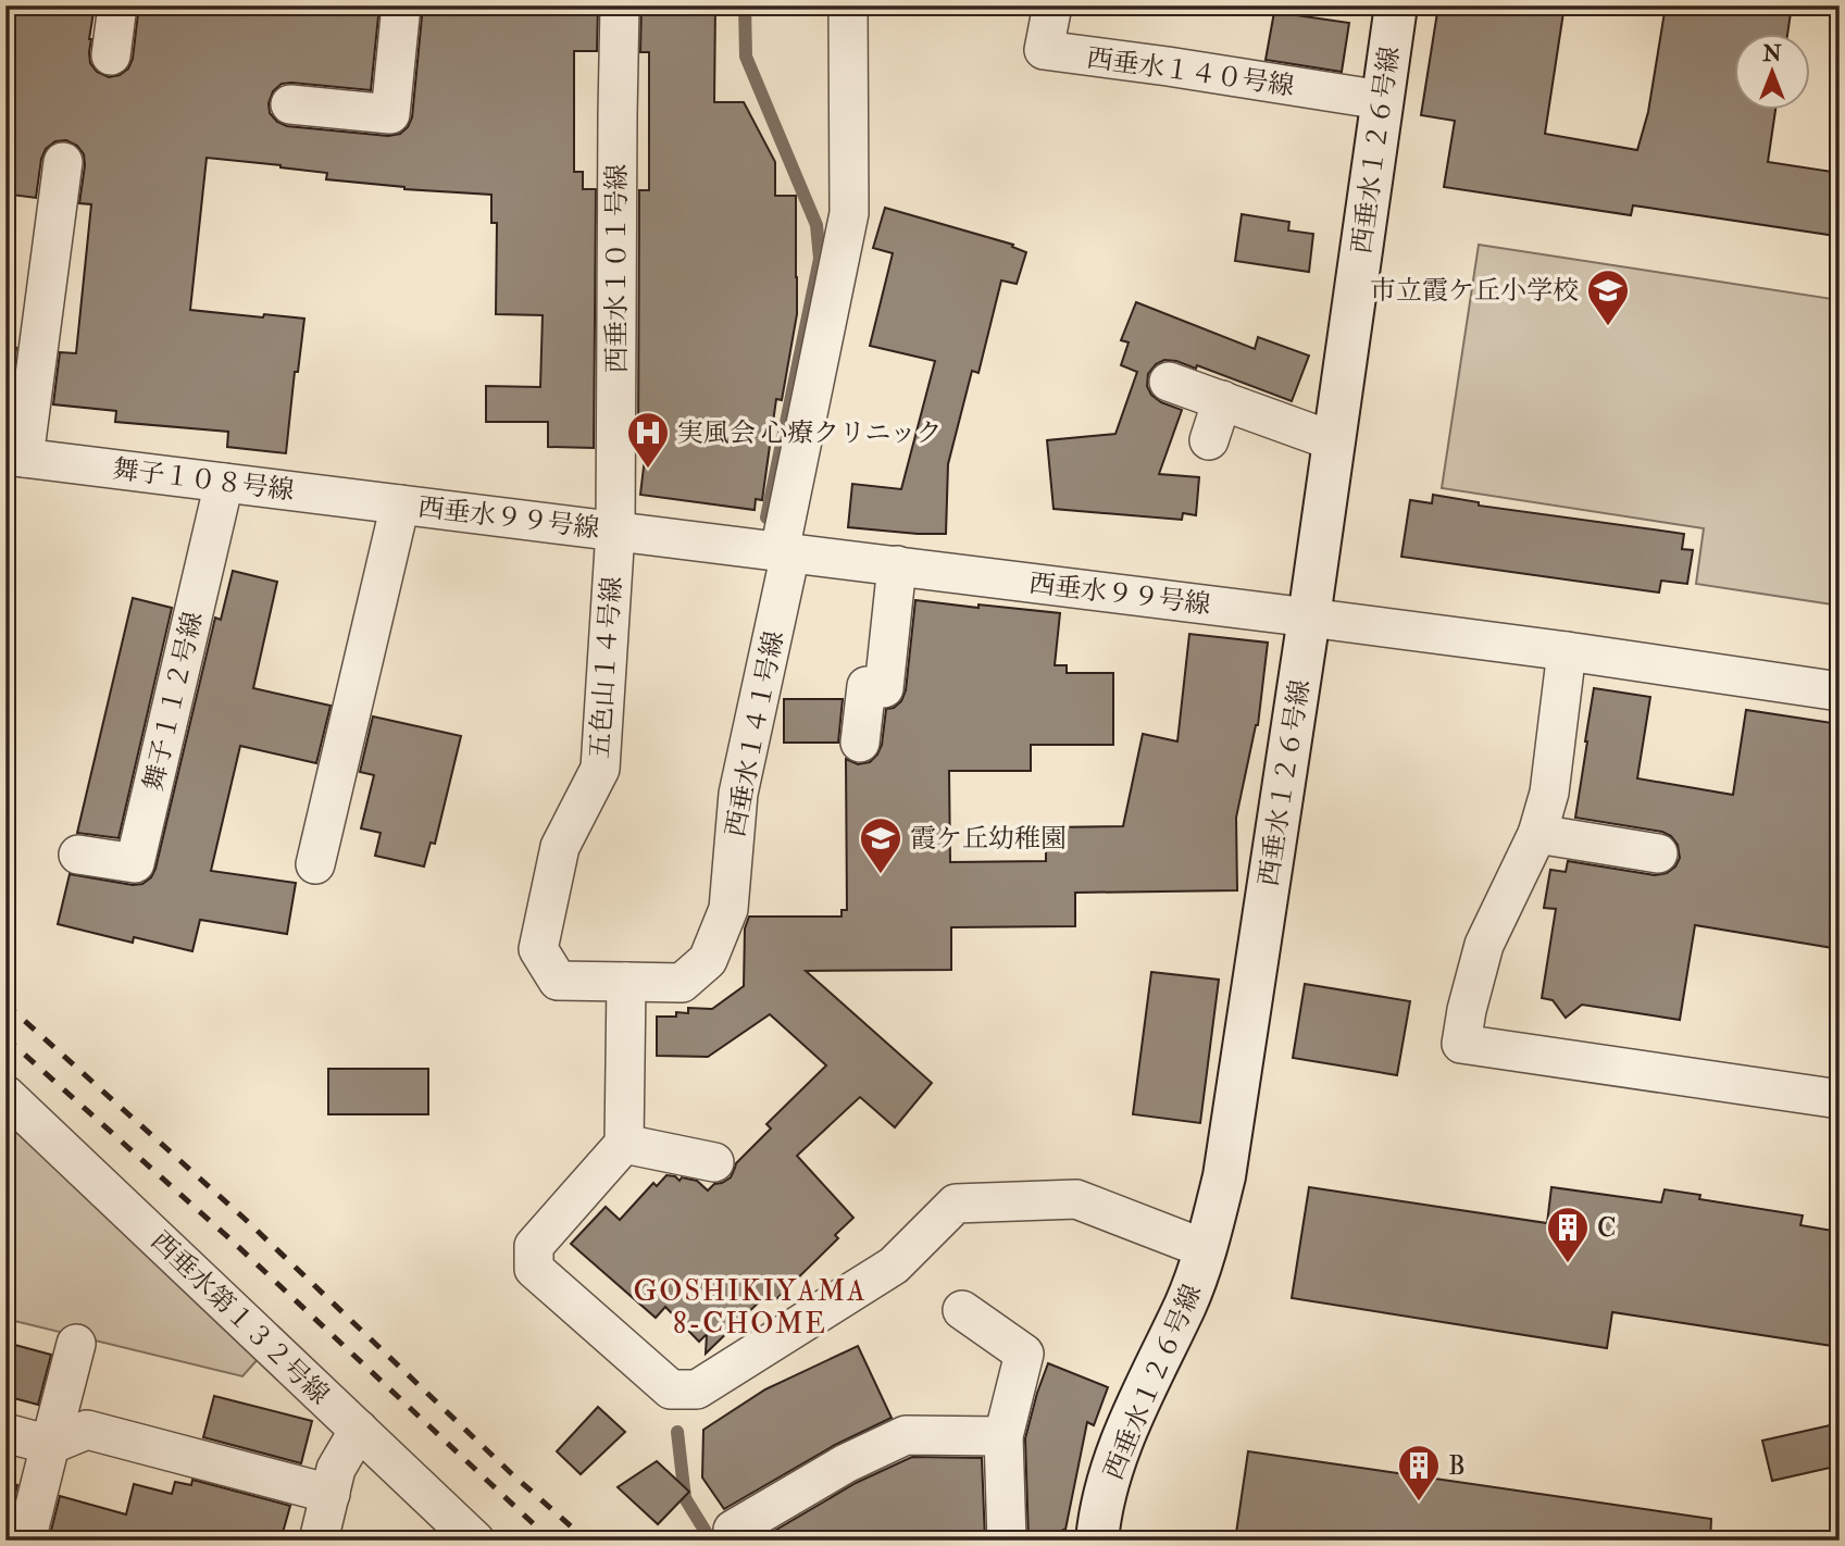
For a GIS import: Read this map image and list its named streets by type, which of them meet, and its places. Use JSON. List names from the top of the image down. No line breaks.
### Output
{"streets":{"street":["西垂水１４０号線","西垂水１２６号線","西垂水１０１号線","舞子１０８号線","西垂水９９号線","五色山１４号線","舞子１１２号線","西垂水１４１号線","西垂水第１３２号線"]},"crossings":[["西垂水１４０号線","西垂水１２６号線"],["西垂水１２６号線","西垂水９９号線"],["西垂水１０１号線","西垂水９９号線"],["西垂水１０１号線","五色山１４号線"],["舞子１０８号線","西垂水９９号線"],["舞子１０８号線","舞子１１２号線"],["西垂水９９号線","五色山１４号線"],["西垂水９９号線","西垂水１４１号線"],["五色山１４号線","西垂水１４１号線"]],"districts":["GOSHIKIYAMA 8-CHOME"],"places":{"school or university":["市立霞ケ丘小学校","霞ケ丘幼稚園"],"hospital":["実風会 心療クリニック"],"building":["C","B"]},"north":"top"}
